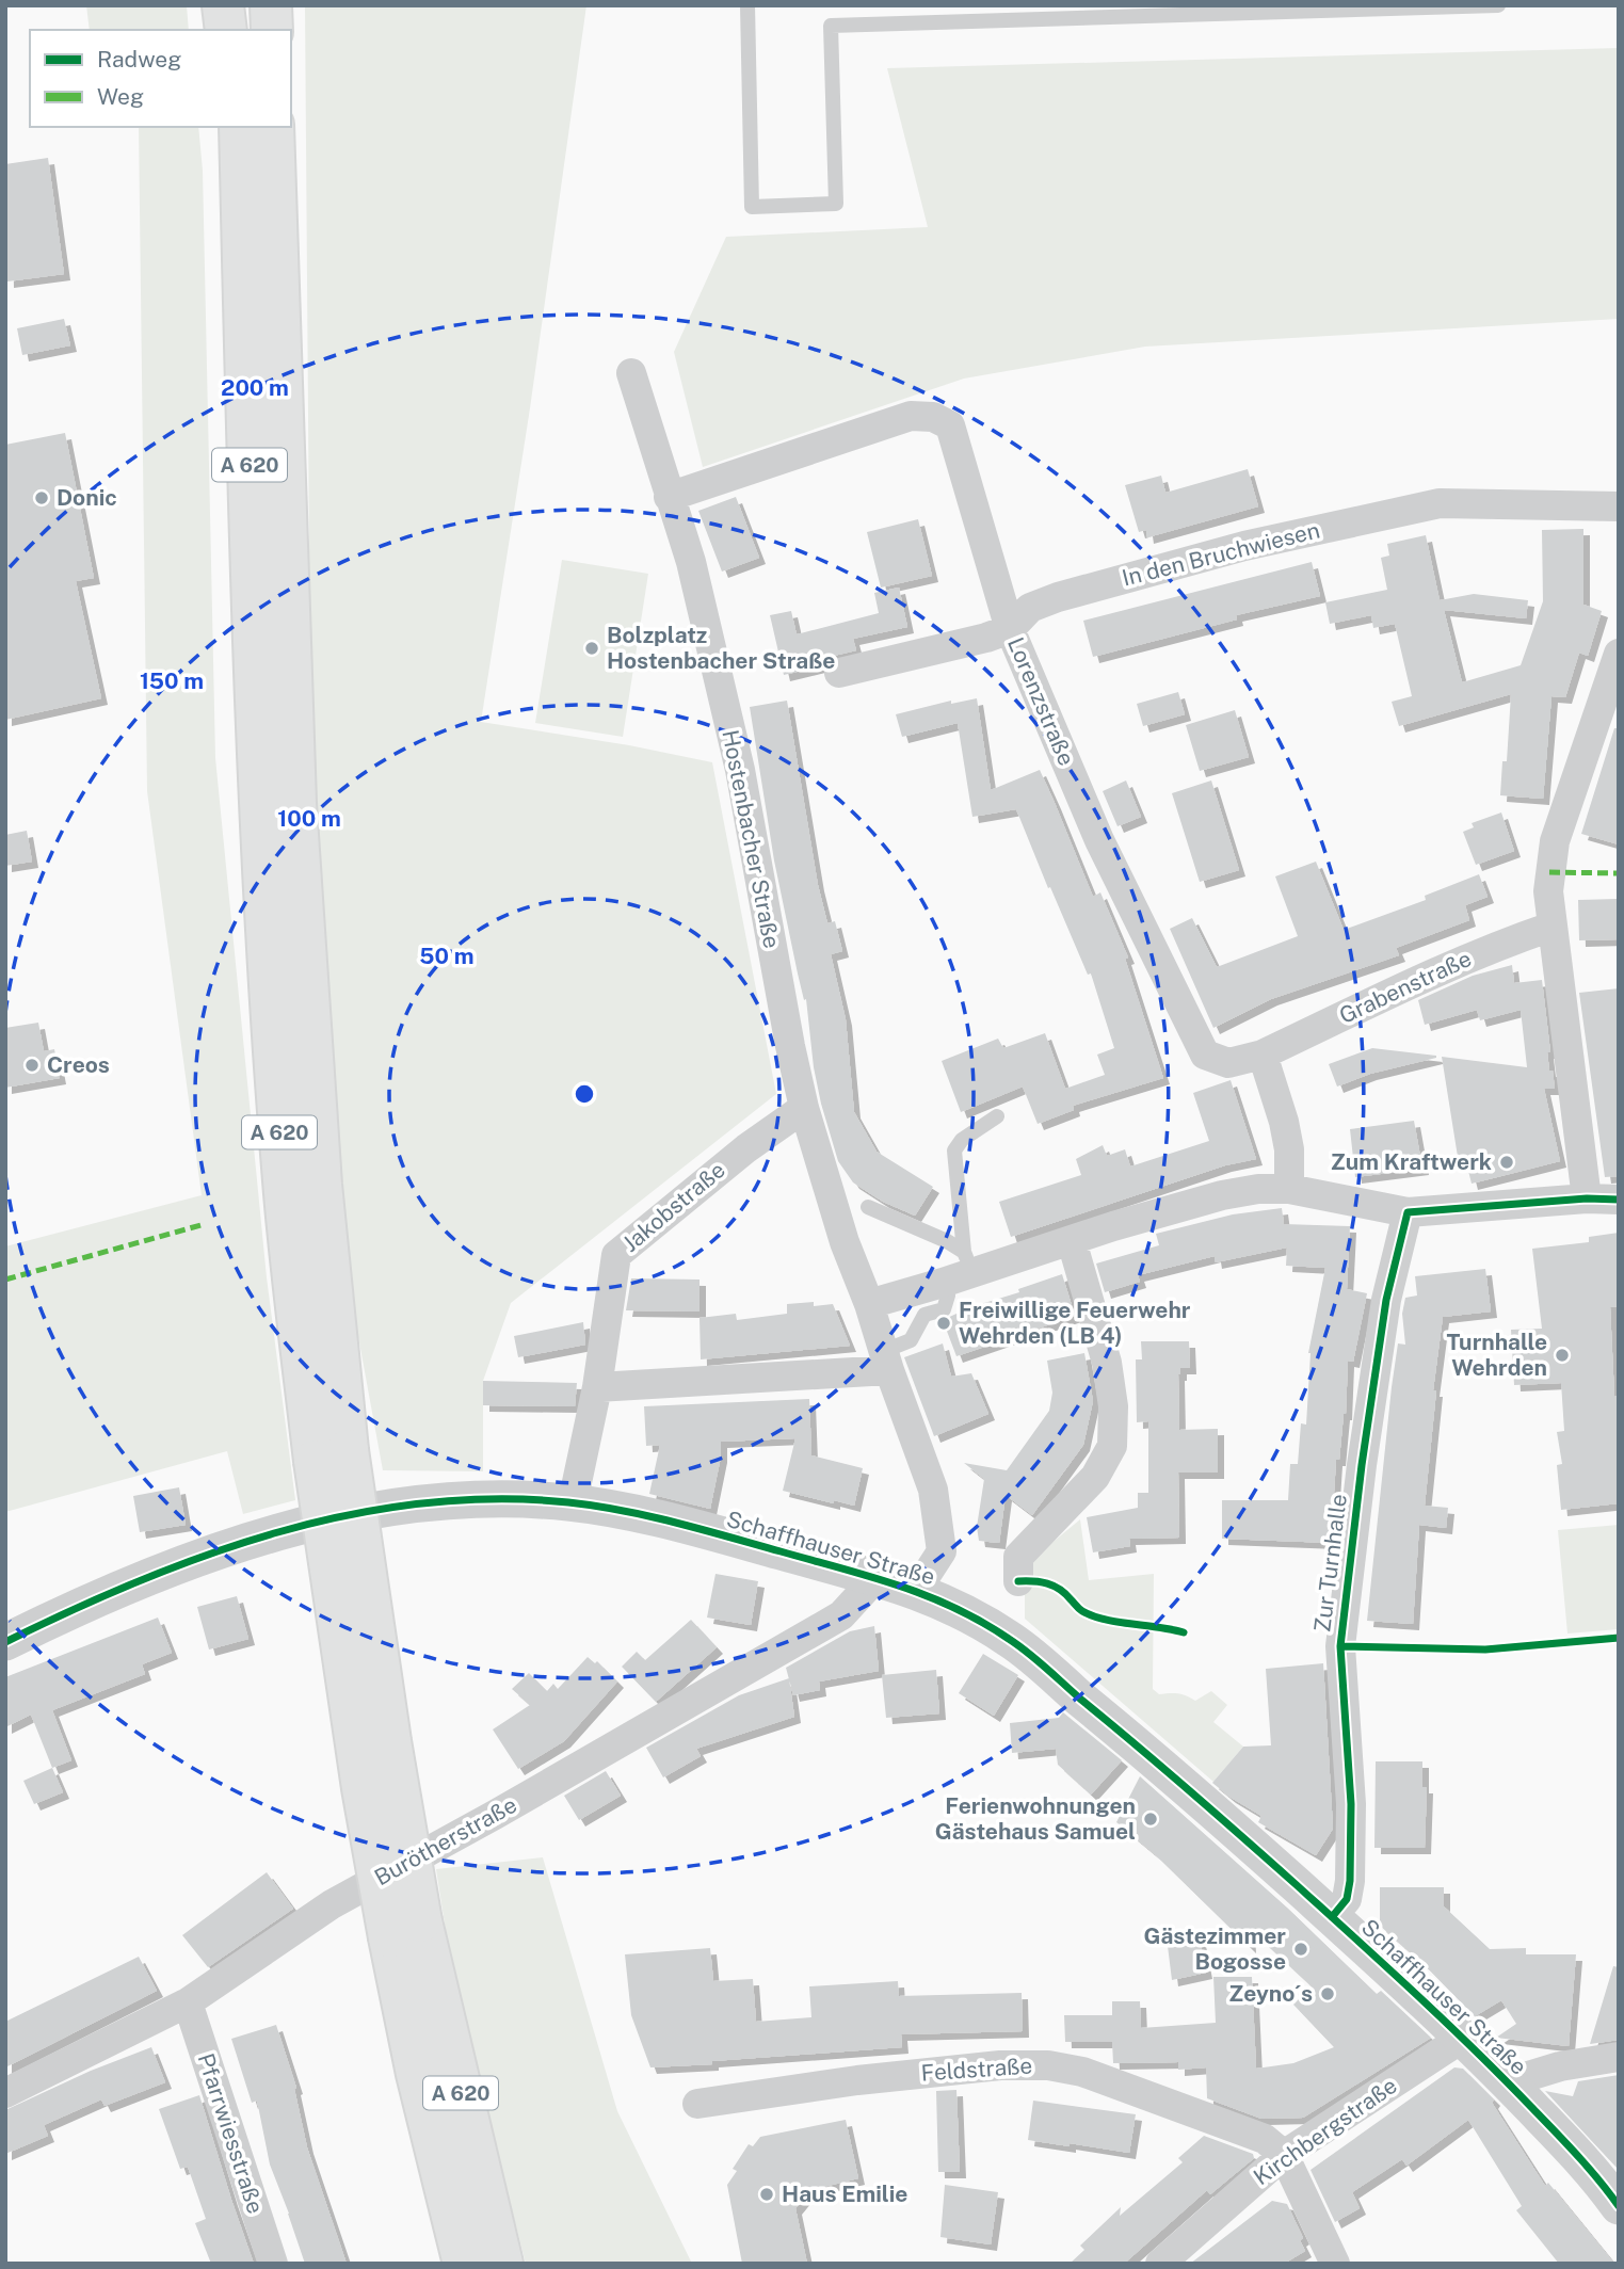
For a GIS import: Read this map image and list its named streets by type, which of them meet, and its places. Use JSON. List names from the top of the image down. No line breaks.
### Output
{"streets":{"highway":["A 620"],"street":["In den Bruchwiesen","Lorenzstraße","Hostenbacher Straße","Grabenstraße","Jakobstraße","Schaffhauser Straße","Zur Turnhalle","Burötherstraße","Feldstraße","Kirchbergstraße","Pfarrwiesstraße"]},"crossings":[["In den Bruchwiesen","Lorenzstraße"],["Lorenzstraße","Hostenbacher Straße"],["Lorenzstraße","Grabenstraße"],["Hostenbacher Straße","Jakobstraße"],["Hostenbacher Straße","Schaffhauser Straße"],["Jakobstraße","Schaffhauser Straße"],["Schaffhauser Straße","Zur Turnhalle"],["Schaffhauser Straße","Burötherstraße"],["Schaffhauser Straße","Kirchbergstraße"],["Burötherstraße","Pfarrwiesstraße"],["Feldstraße","Kirchbergstraße"]],"places":["Donic","Bolzplatz Hostenbacher Straße","Creos","Zum Kraftwerk","Freiwillige Feuerwehr Wehrden (LB 4)","Turnhalle Wehrden","Ferienwohnungen Gästehaus Samuel","Gästezimmer Bogosse","Zeyno´s","Haus Emilie"],"legend":["Radweg","Weg"],"rings":["200 m","150 m","100 m","50 m"]}
